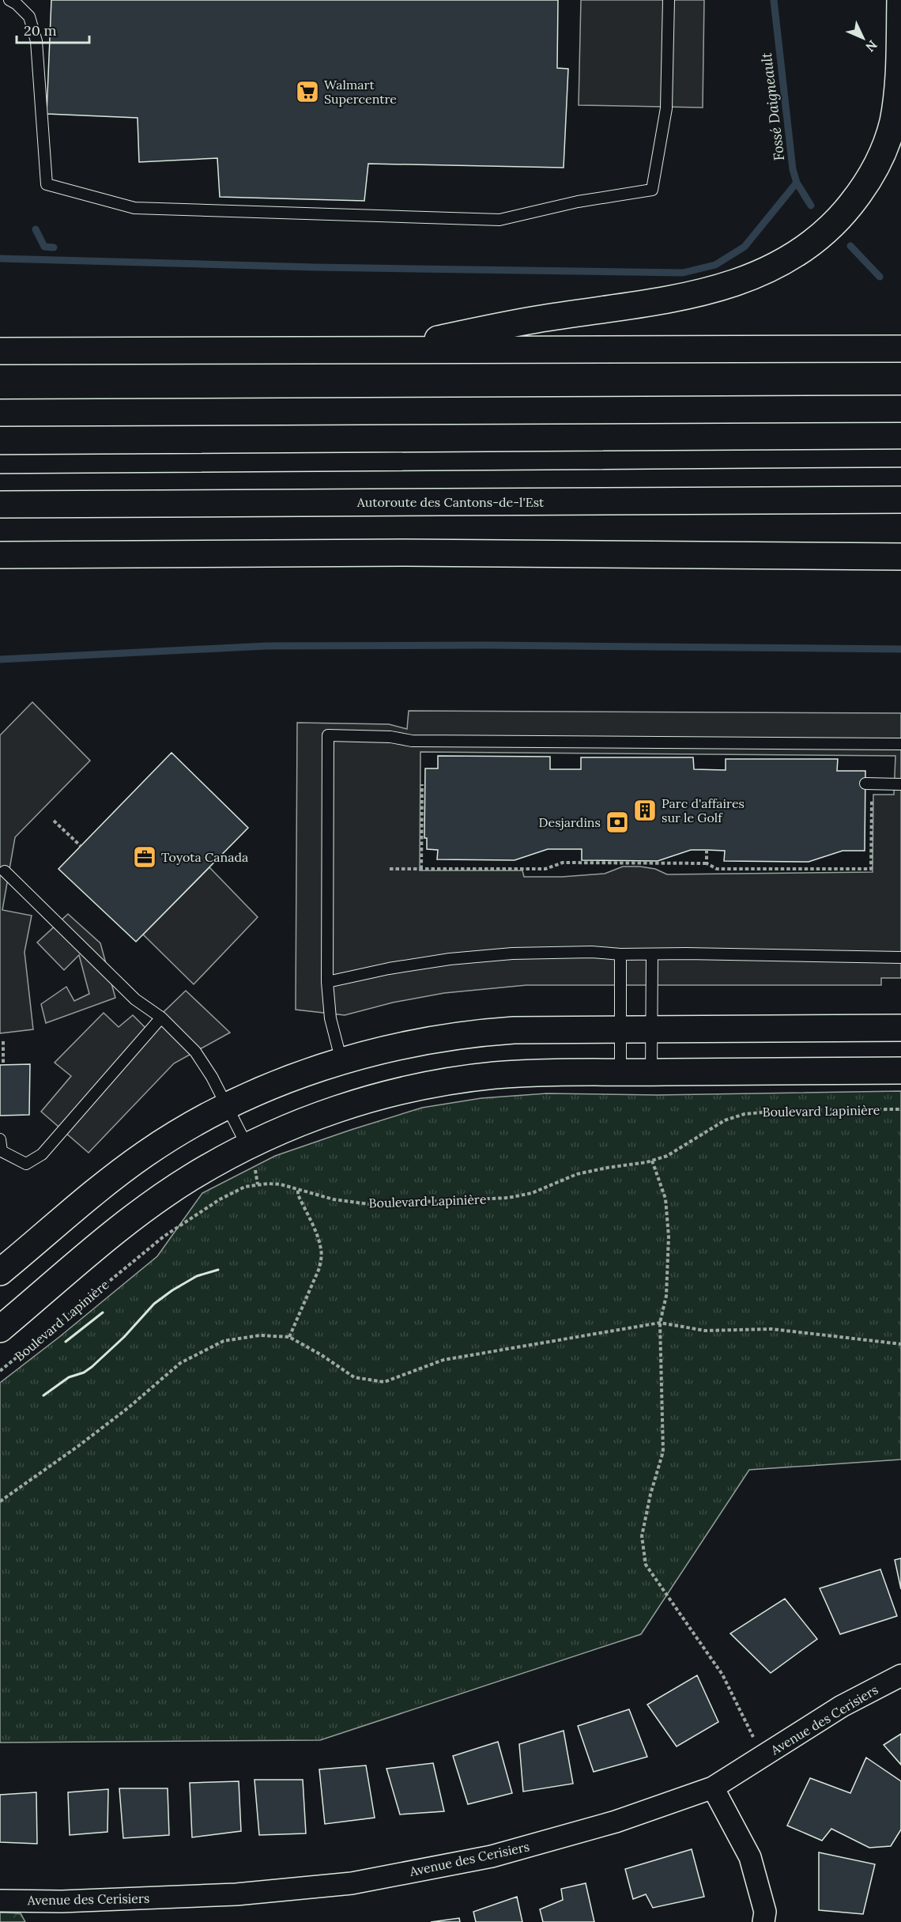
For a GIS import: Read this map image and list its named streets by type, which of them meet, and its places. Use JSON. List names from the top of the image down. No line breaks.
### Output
{"streets":{"main road":["Autoroute des Cantons-de-l'Est"],"street":["Avenue des Cerisiers"],"path":["Boulevard Lapinière"]},"water":["Fossé Daigneault"],"places":{"supermarket":["Walmart Supercentre"],"building":["Parc d'affaires sur le Golf"],"bank":["Desjardins"],"office":["Toyota Canada"]},"scale_bar":"20 m","north":"bottom right"}
